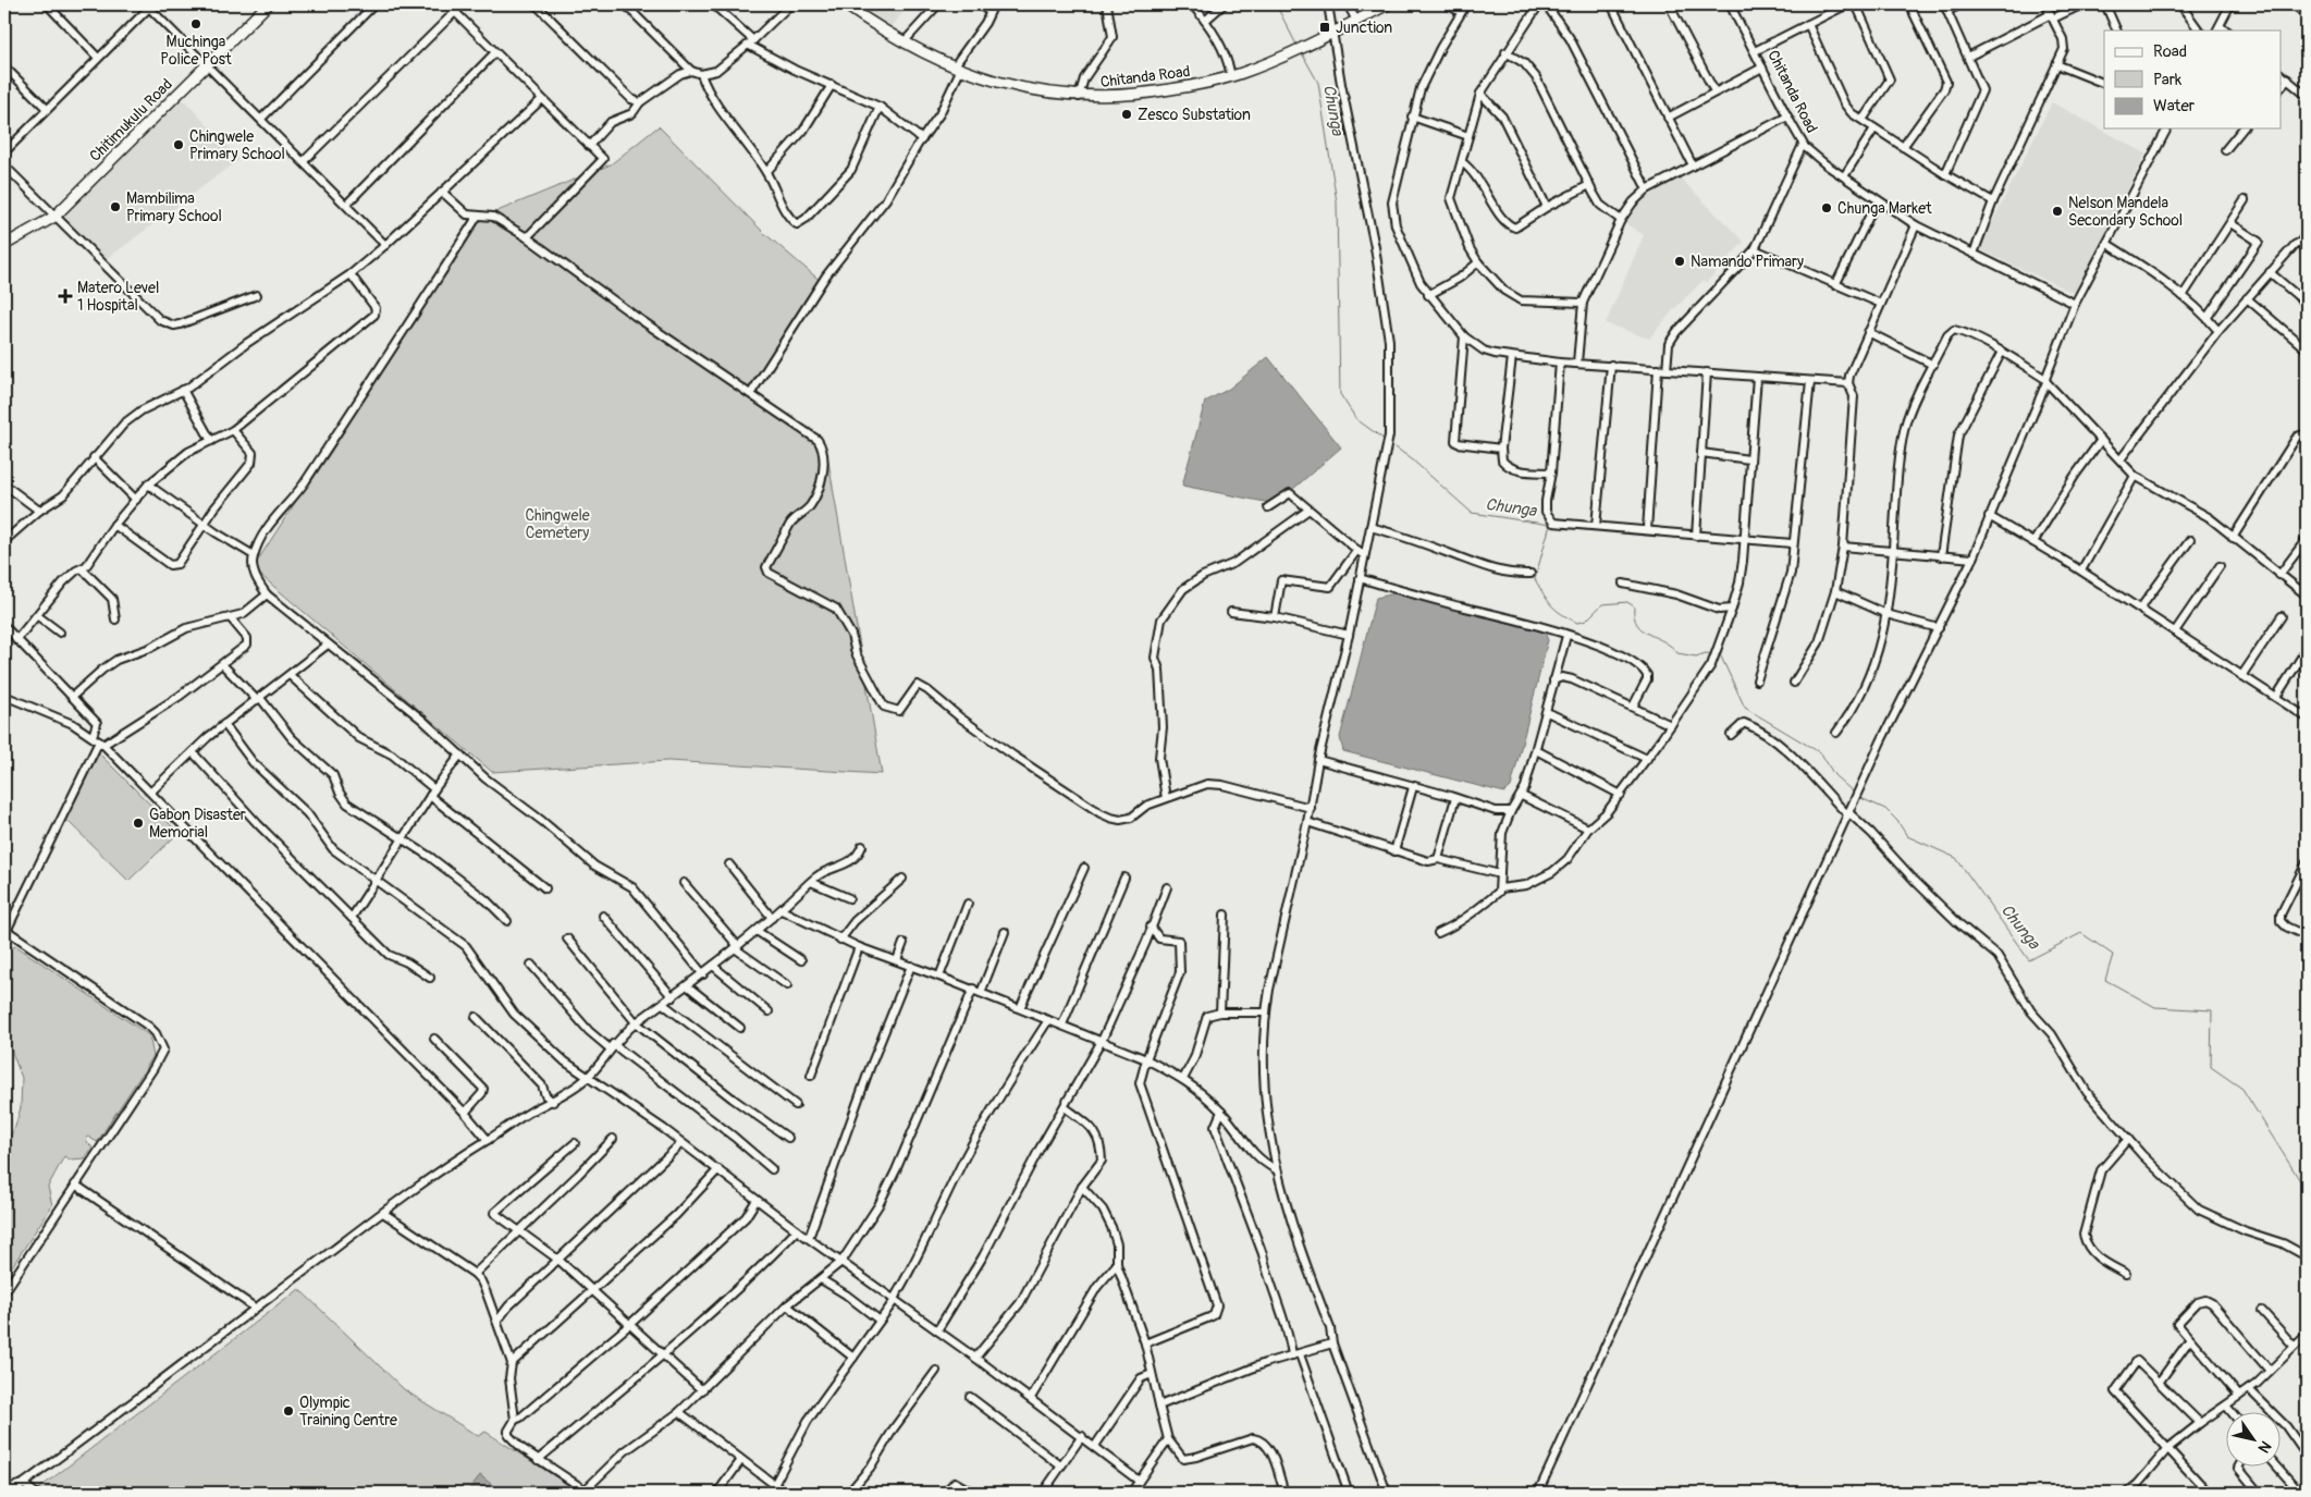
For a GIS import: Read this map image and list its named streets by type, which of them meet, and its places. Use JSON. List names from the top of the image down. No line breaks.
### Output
{"streets":{"street":["Chitanda Road","Chitimukulu Road"]},"water":["Chunga"],"parks":["Chingwele Cemetery"],"places":{"other":["Muchinga Police Post","Zesco Substation","Chingwele Primary School","Mambilima Primary School","Chunga Market","Nelson Mandela Secondary School","Namando Primary","Gabon Disaster Memorial","Olympic Training Centre"],"transit":["Junction"],"health":["Matero Level 1 Hospital"]},"legend":["Road","Park","Water"],"north":"bottom right"}
